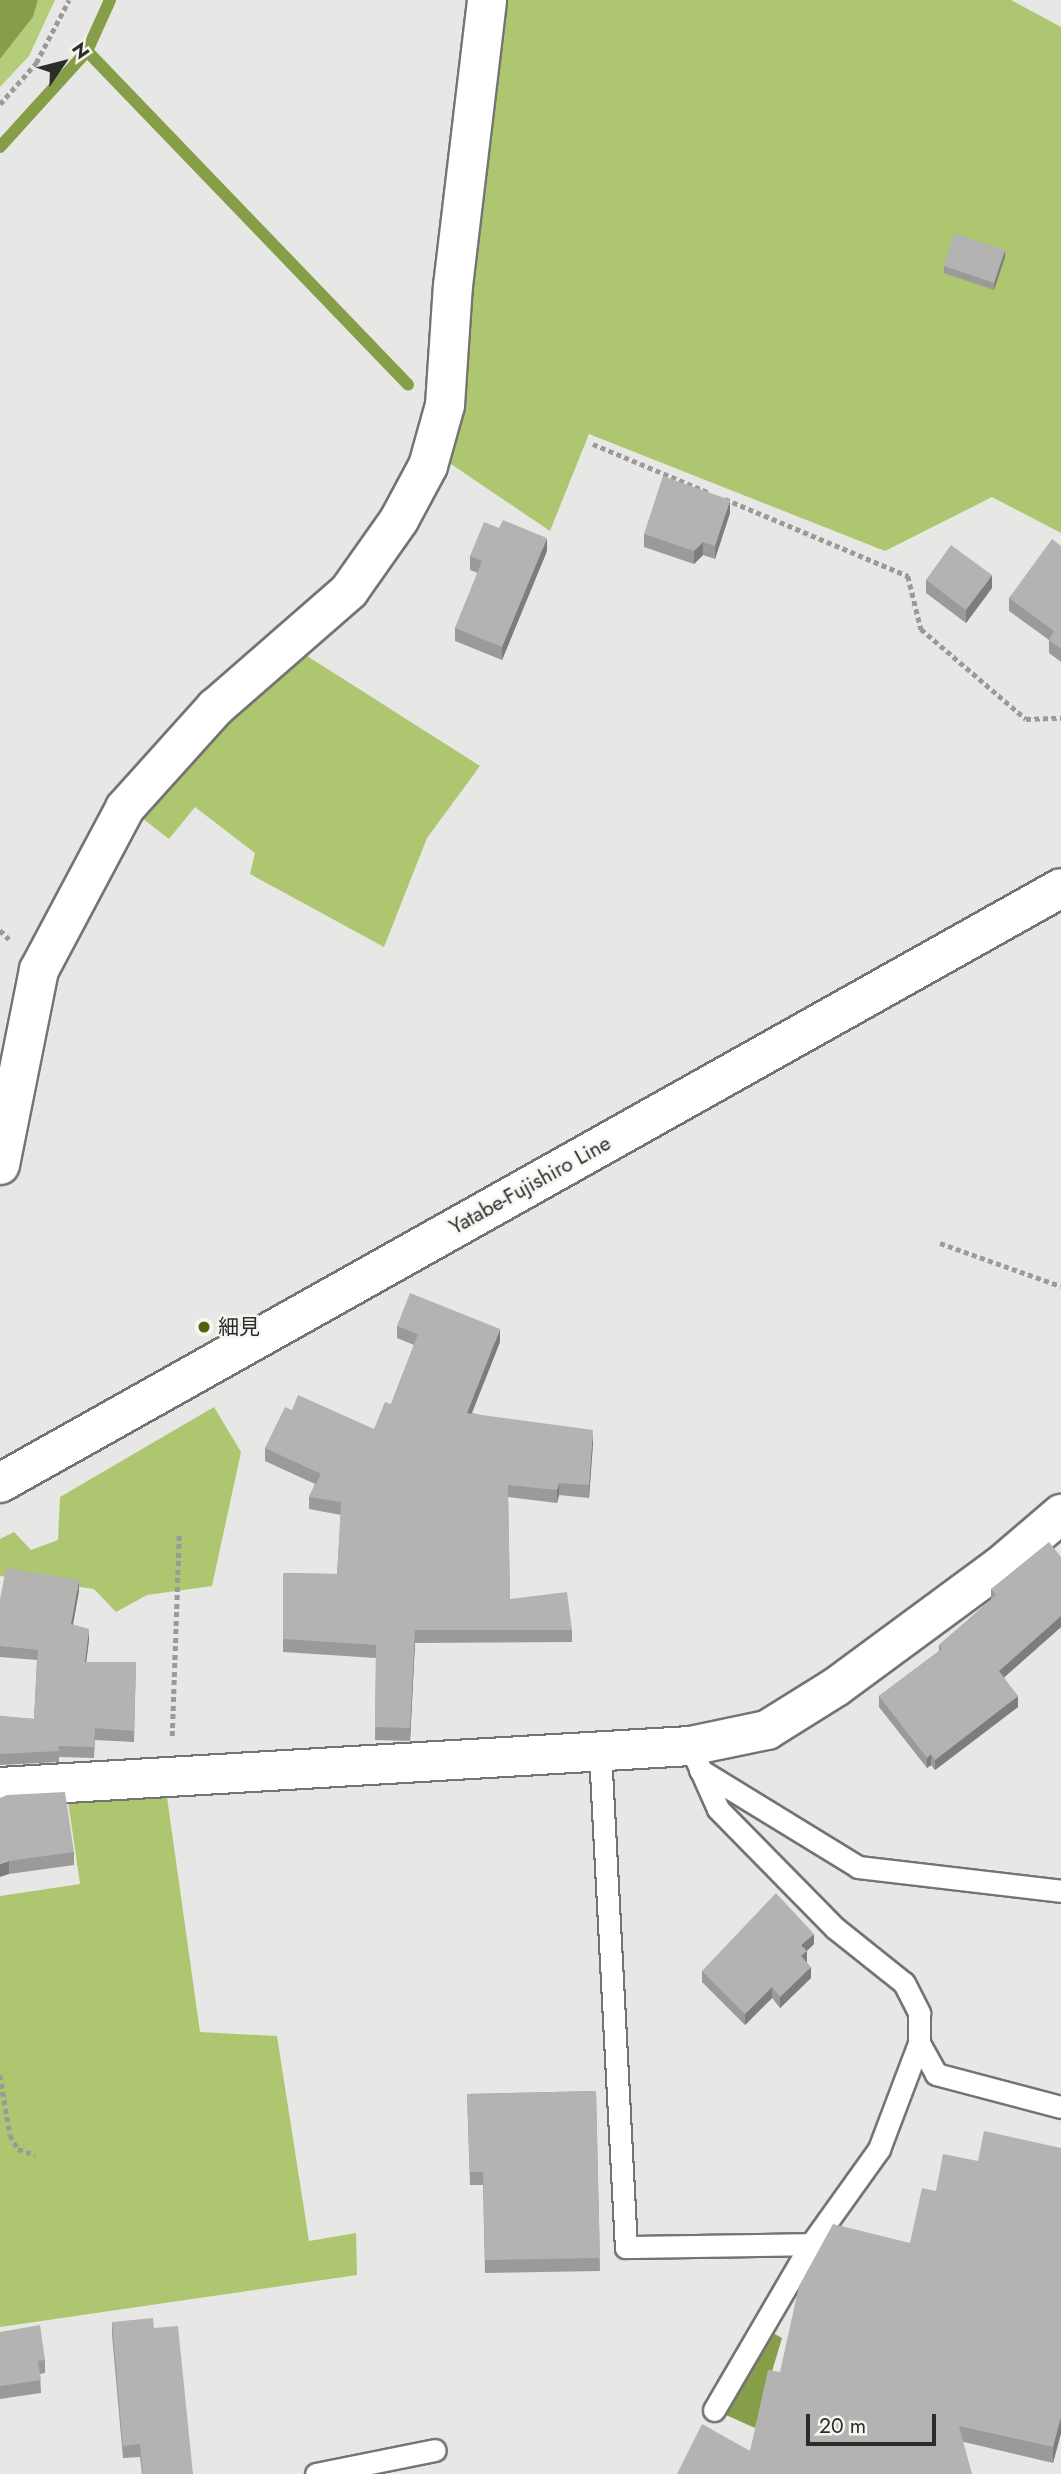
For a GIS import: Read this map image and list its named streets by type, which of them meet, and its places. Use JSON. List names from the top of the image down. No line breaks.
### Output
{"streets":{"street":["Yatabe-Fujishiro Line"]},"places":["細見"],"scale_bar":"20 m","north":"top right"}
